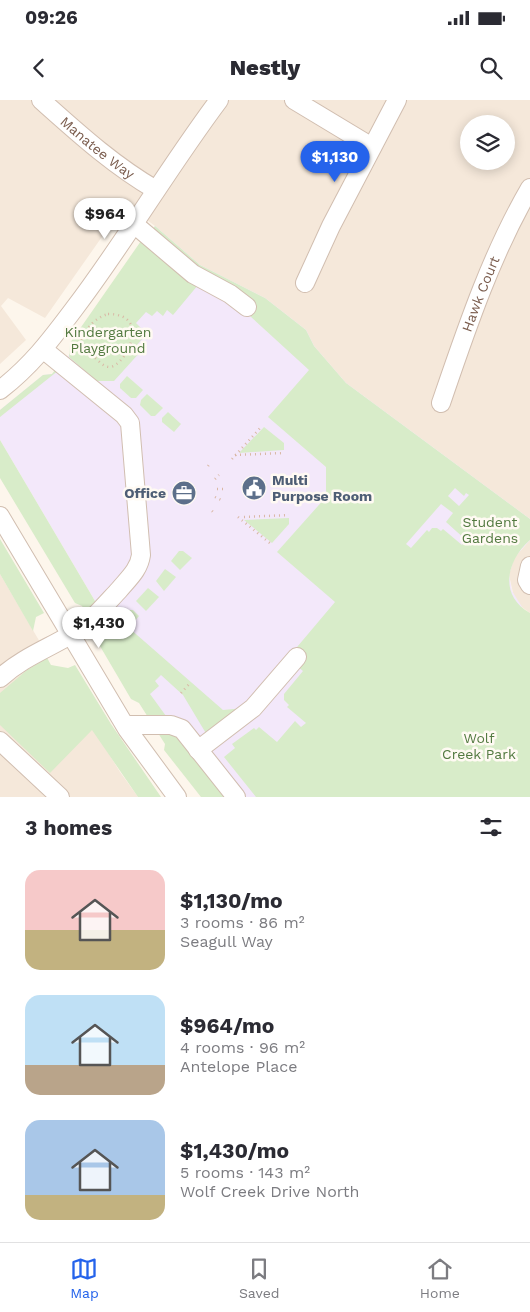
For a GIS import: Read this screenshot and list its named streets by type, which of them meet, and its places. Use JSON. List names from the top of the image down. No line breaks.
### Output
{"streets":{"street":["Manatee Way","Hawk Court"]},"parks":["Kindergarten Playground","Student Gardens","Wolf Creek Park"],"places":{"public building":["Multi Purpose Room"],"office":["Office"]},"page":{"status":"09:26","header":"Nestly","price":["$1,130","$964","$1,430"],"heading":"3 homes","list":[{"name":"$1,130/mo","note":"3 rooms · 86 m² · Seagull Way"},{"name":"$964/mo","note":"4 rooms · 96 m² · Antelope Place"},{"name":"$1,430/mo","note":"5 rooms · 143 m² · Wolf Creek Drive North"}],"tabs":["Map","Saved","Home"]}}
